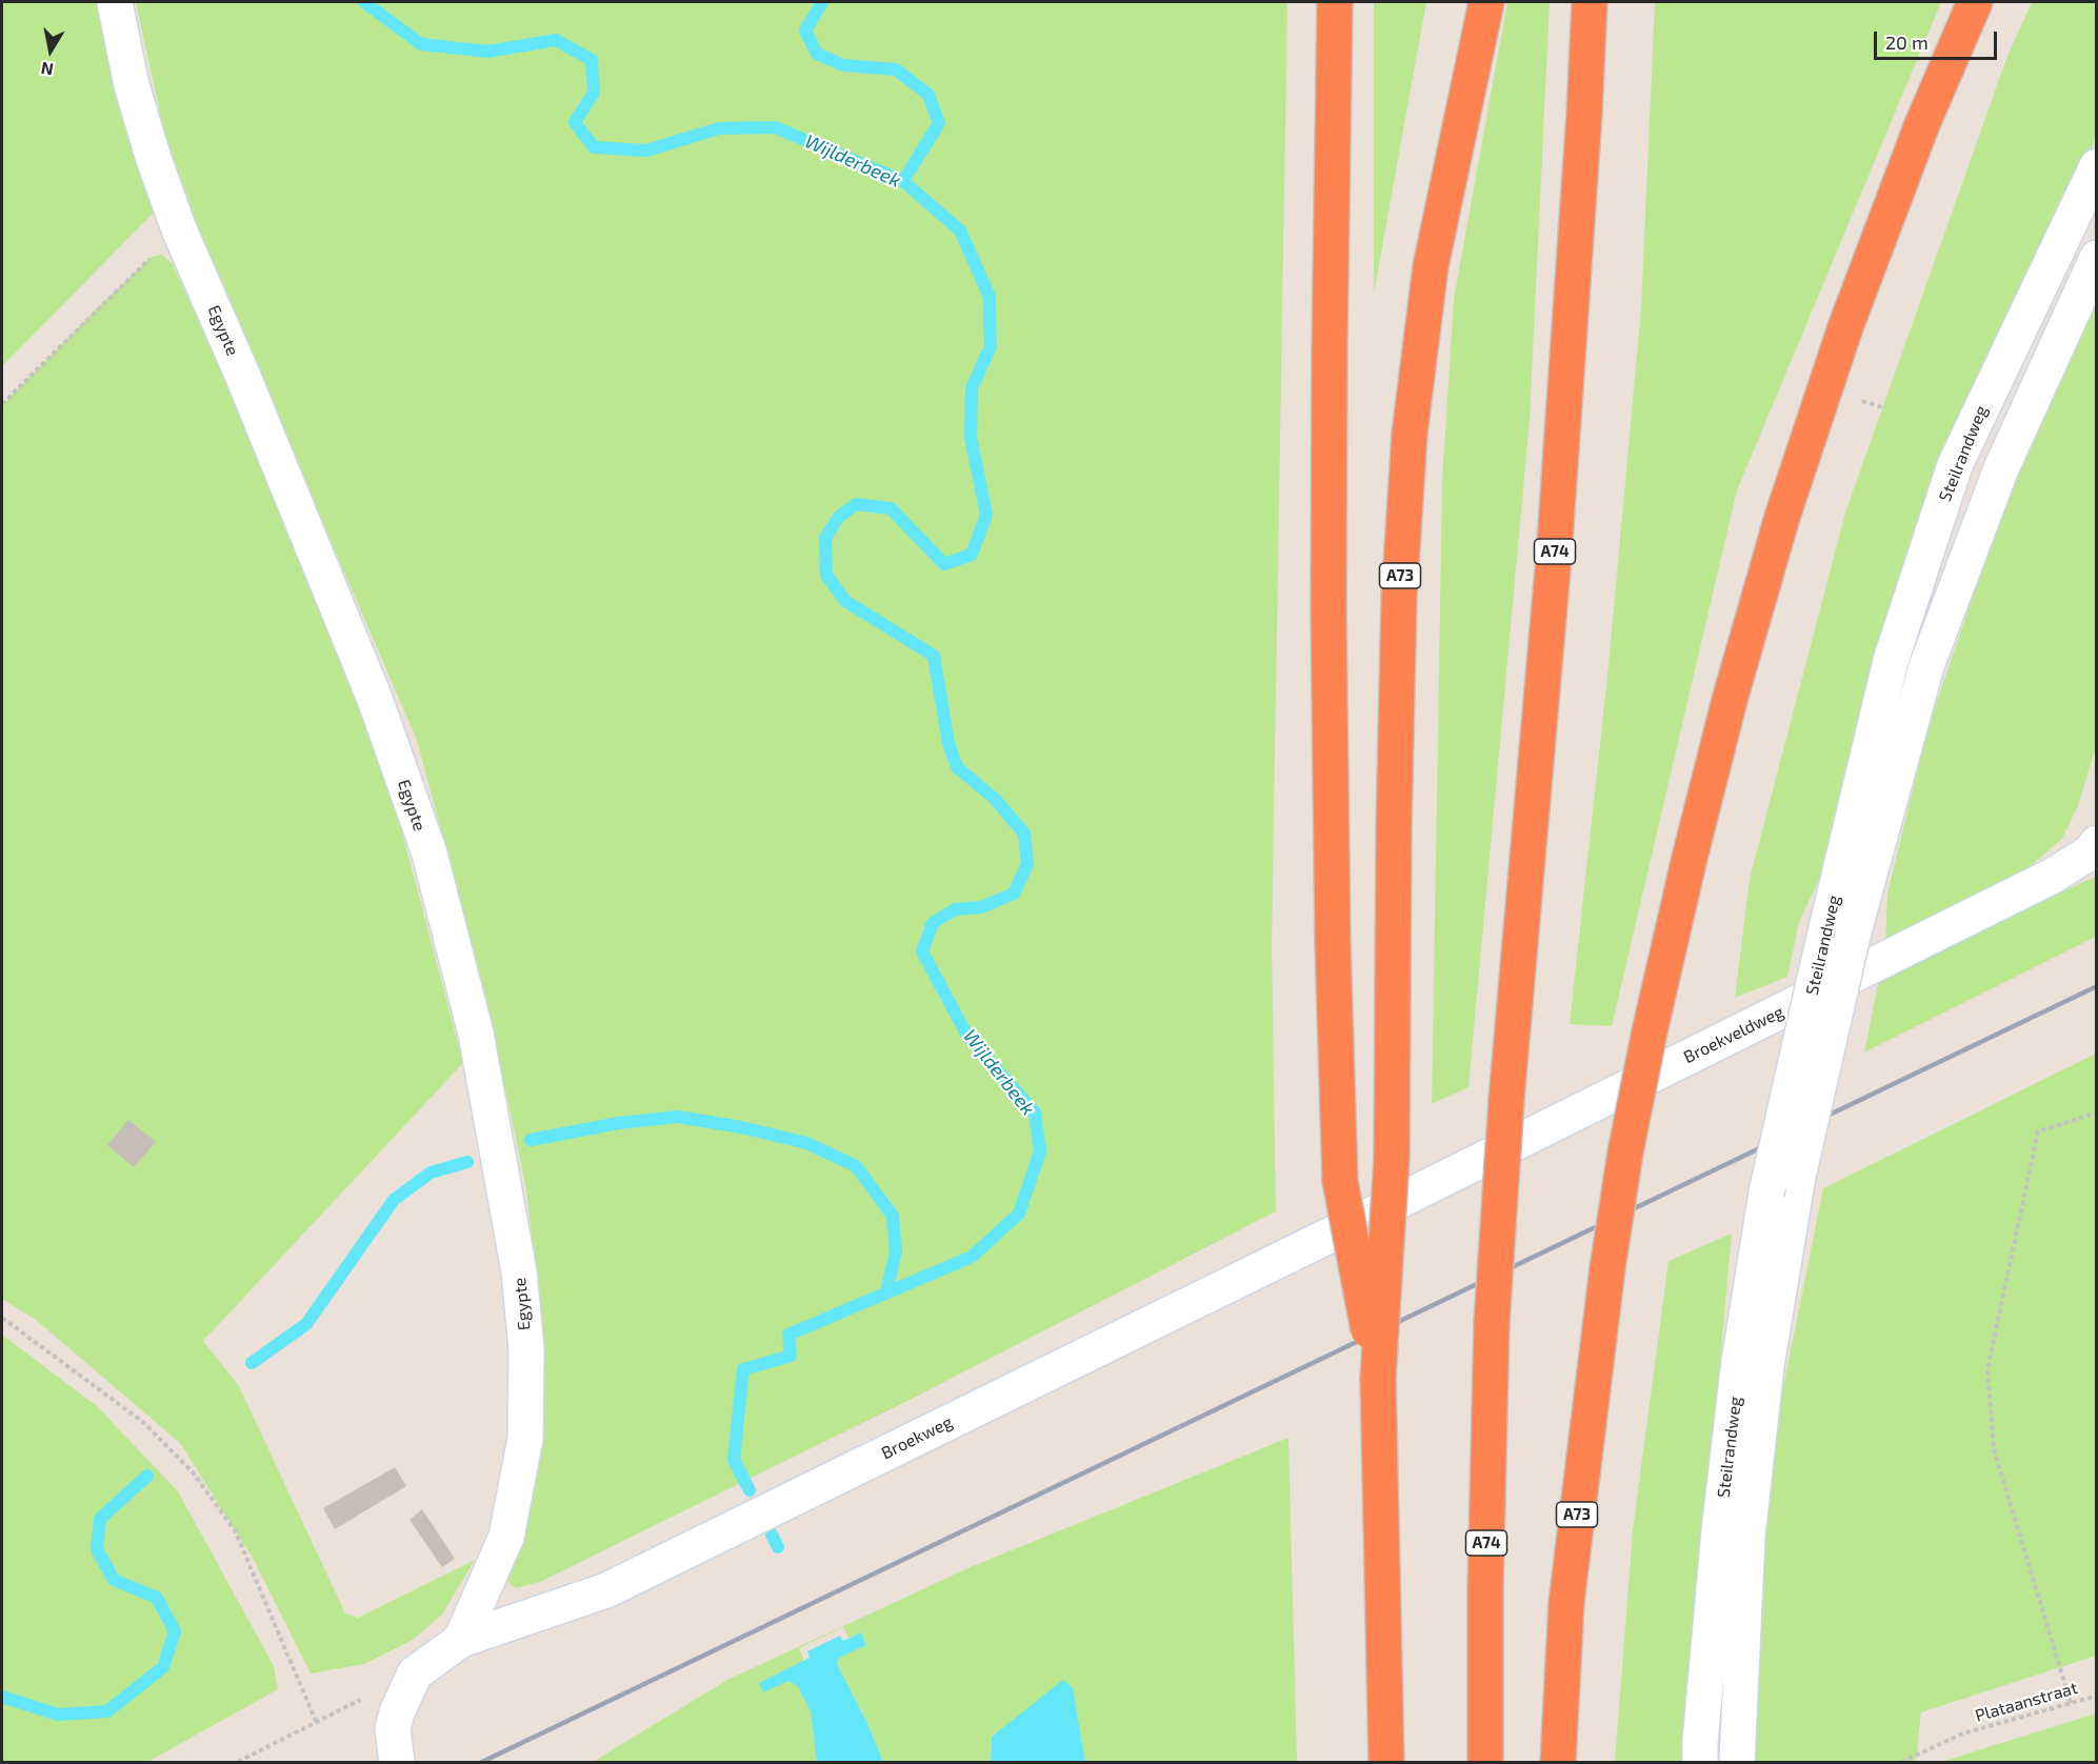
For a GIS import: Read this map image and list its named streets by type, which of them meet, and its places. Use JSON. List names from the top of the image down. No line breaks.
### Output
{"streets":{"highway":["A74","A73"],"street":["Egypte","Steilrandweg","Broekveldweg","Broekweg"],"path":["Plataanstraat"]},"crossings":[["Egypte","Broekweg"],["Broekveldweg","Broekweg"]],"water":["Wijlderbeek"],"scale_bar":"20 m","north":"bottom"}
